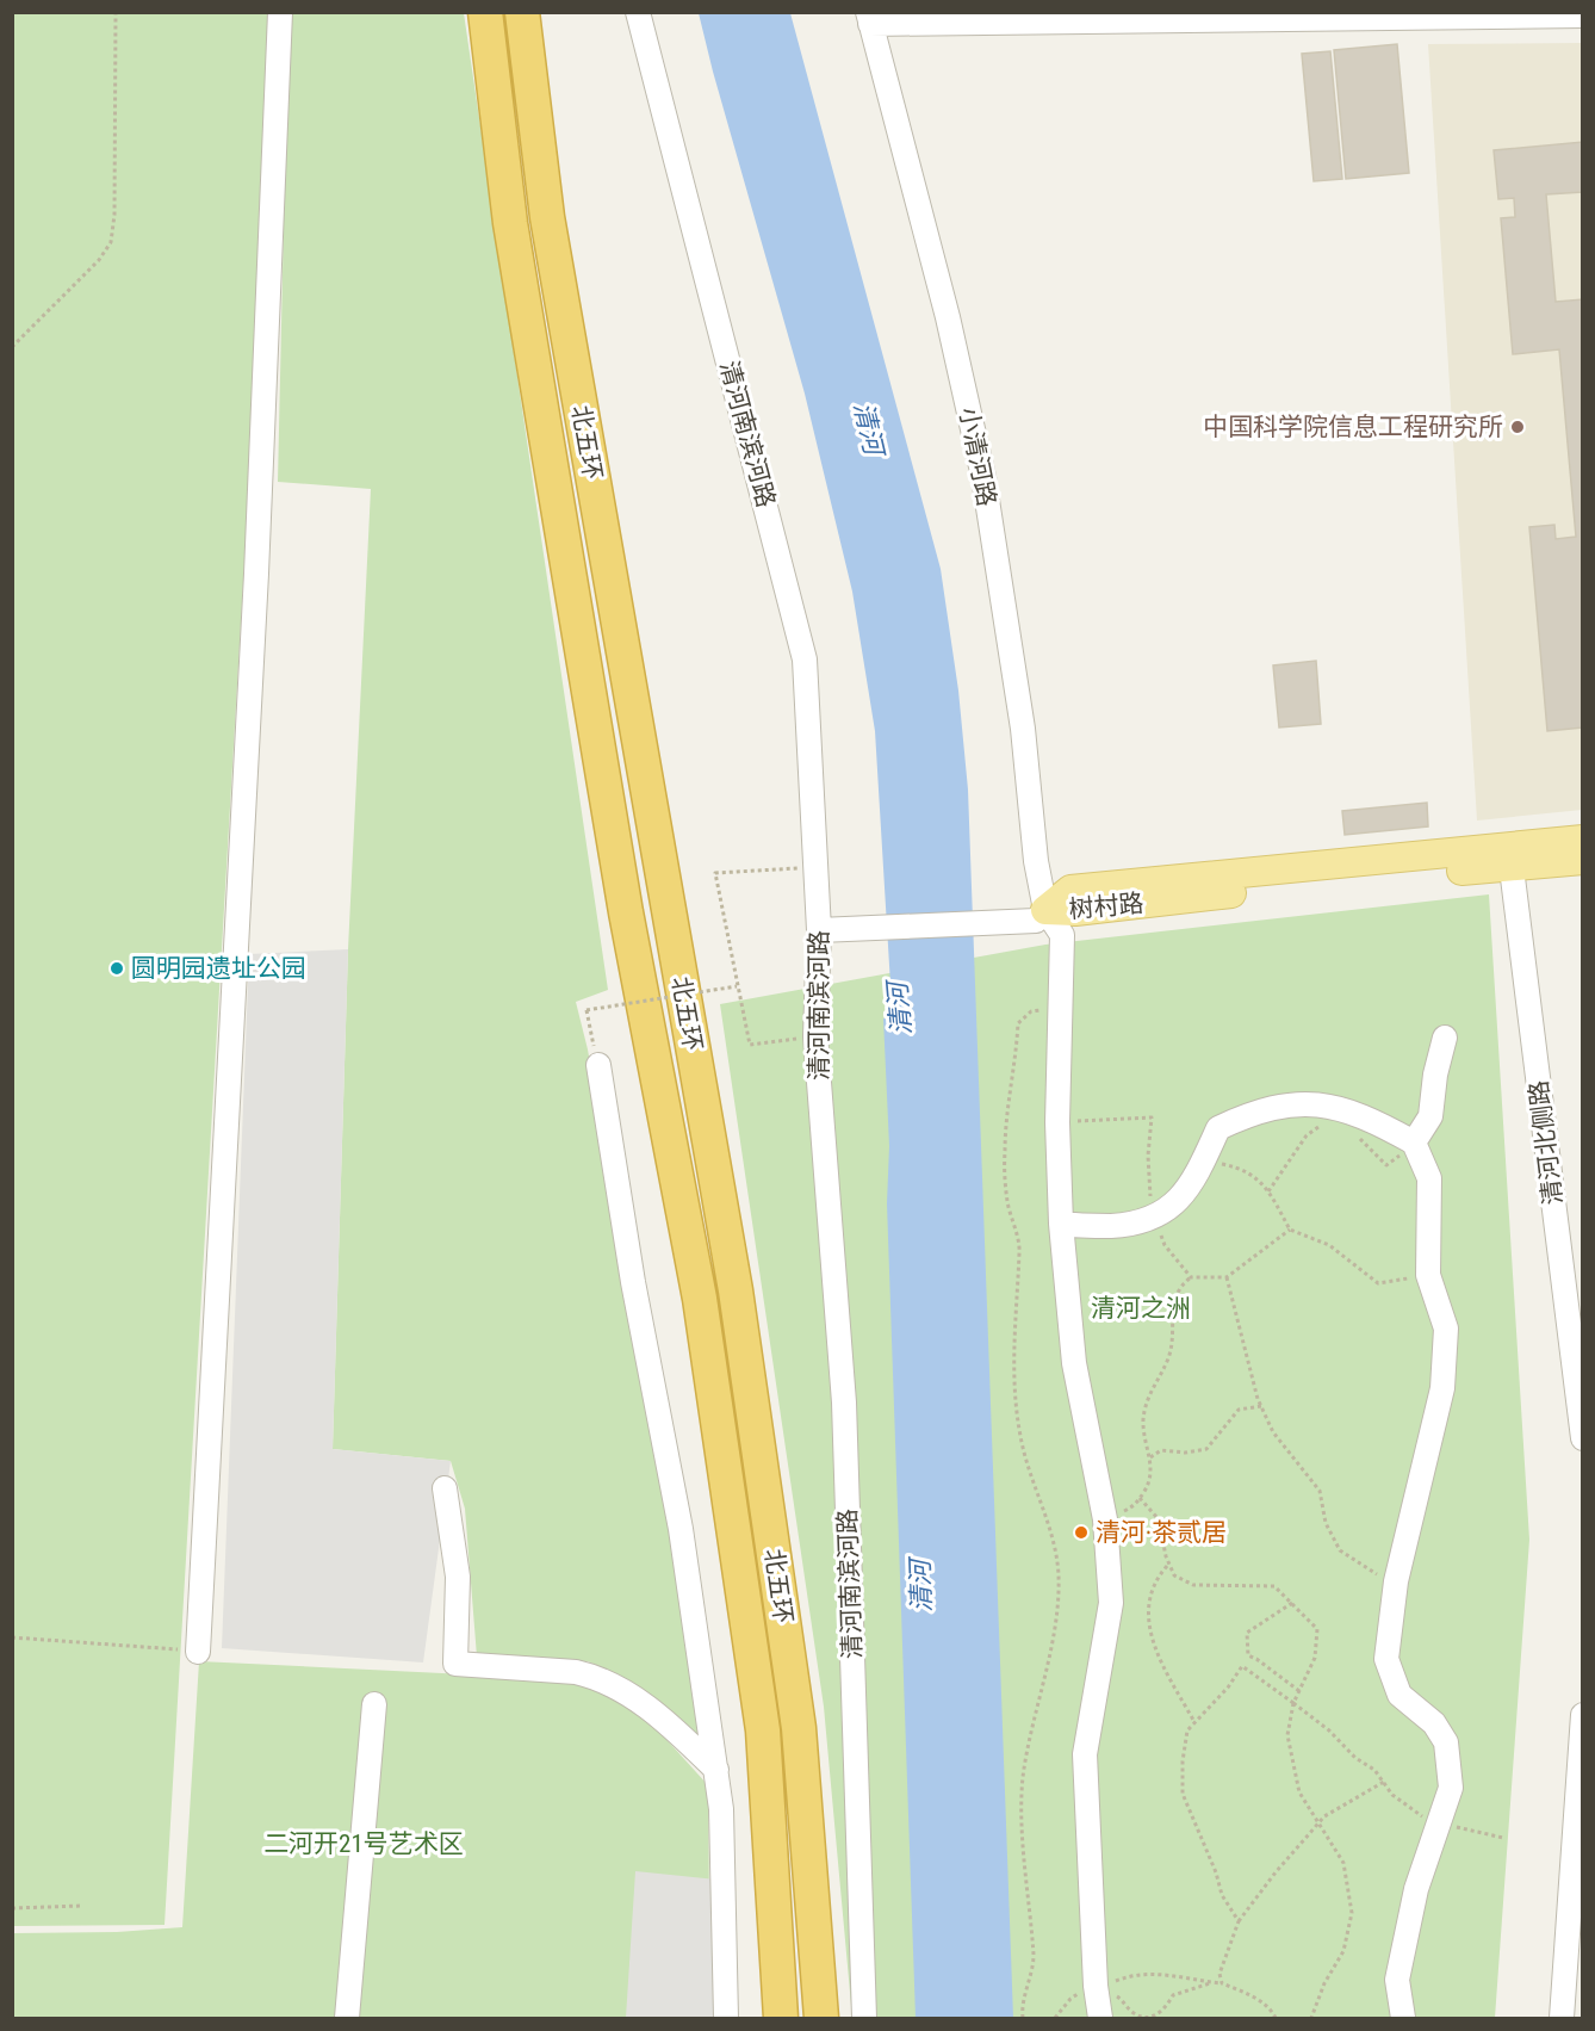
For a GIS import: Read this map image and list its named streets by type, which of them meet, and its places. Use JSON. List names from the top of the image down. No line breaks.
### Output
{"streets":{"highway":["北五环"],"main road":["树村路"],"street":["清河南滨河路","小清河路","清河北侧路"]},"crossings":[["小清河路","树村路"],["树村路","清河北侧路"]],"water":["清河"],"parks":["清河之洲","二河开21号艺术区"],"places":["中国科学院信息工程研究所","圆明园遗址公园","清河·茶贰居"]}
